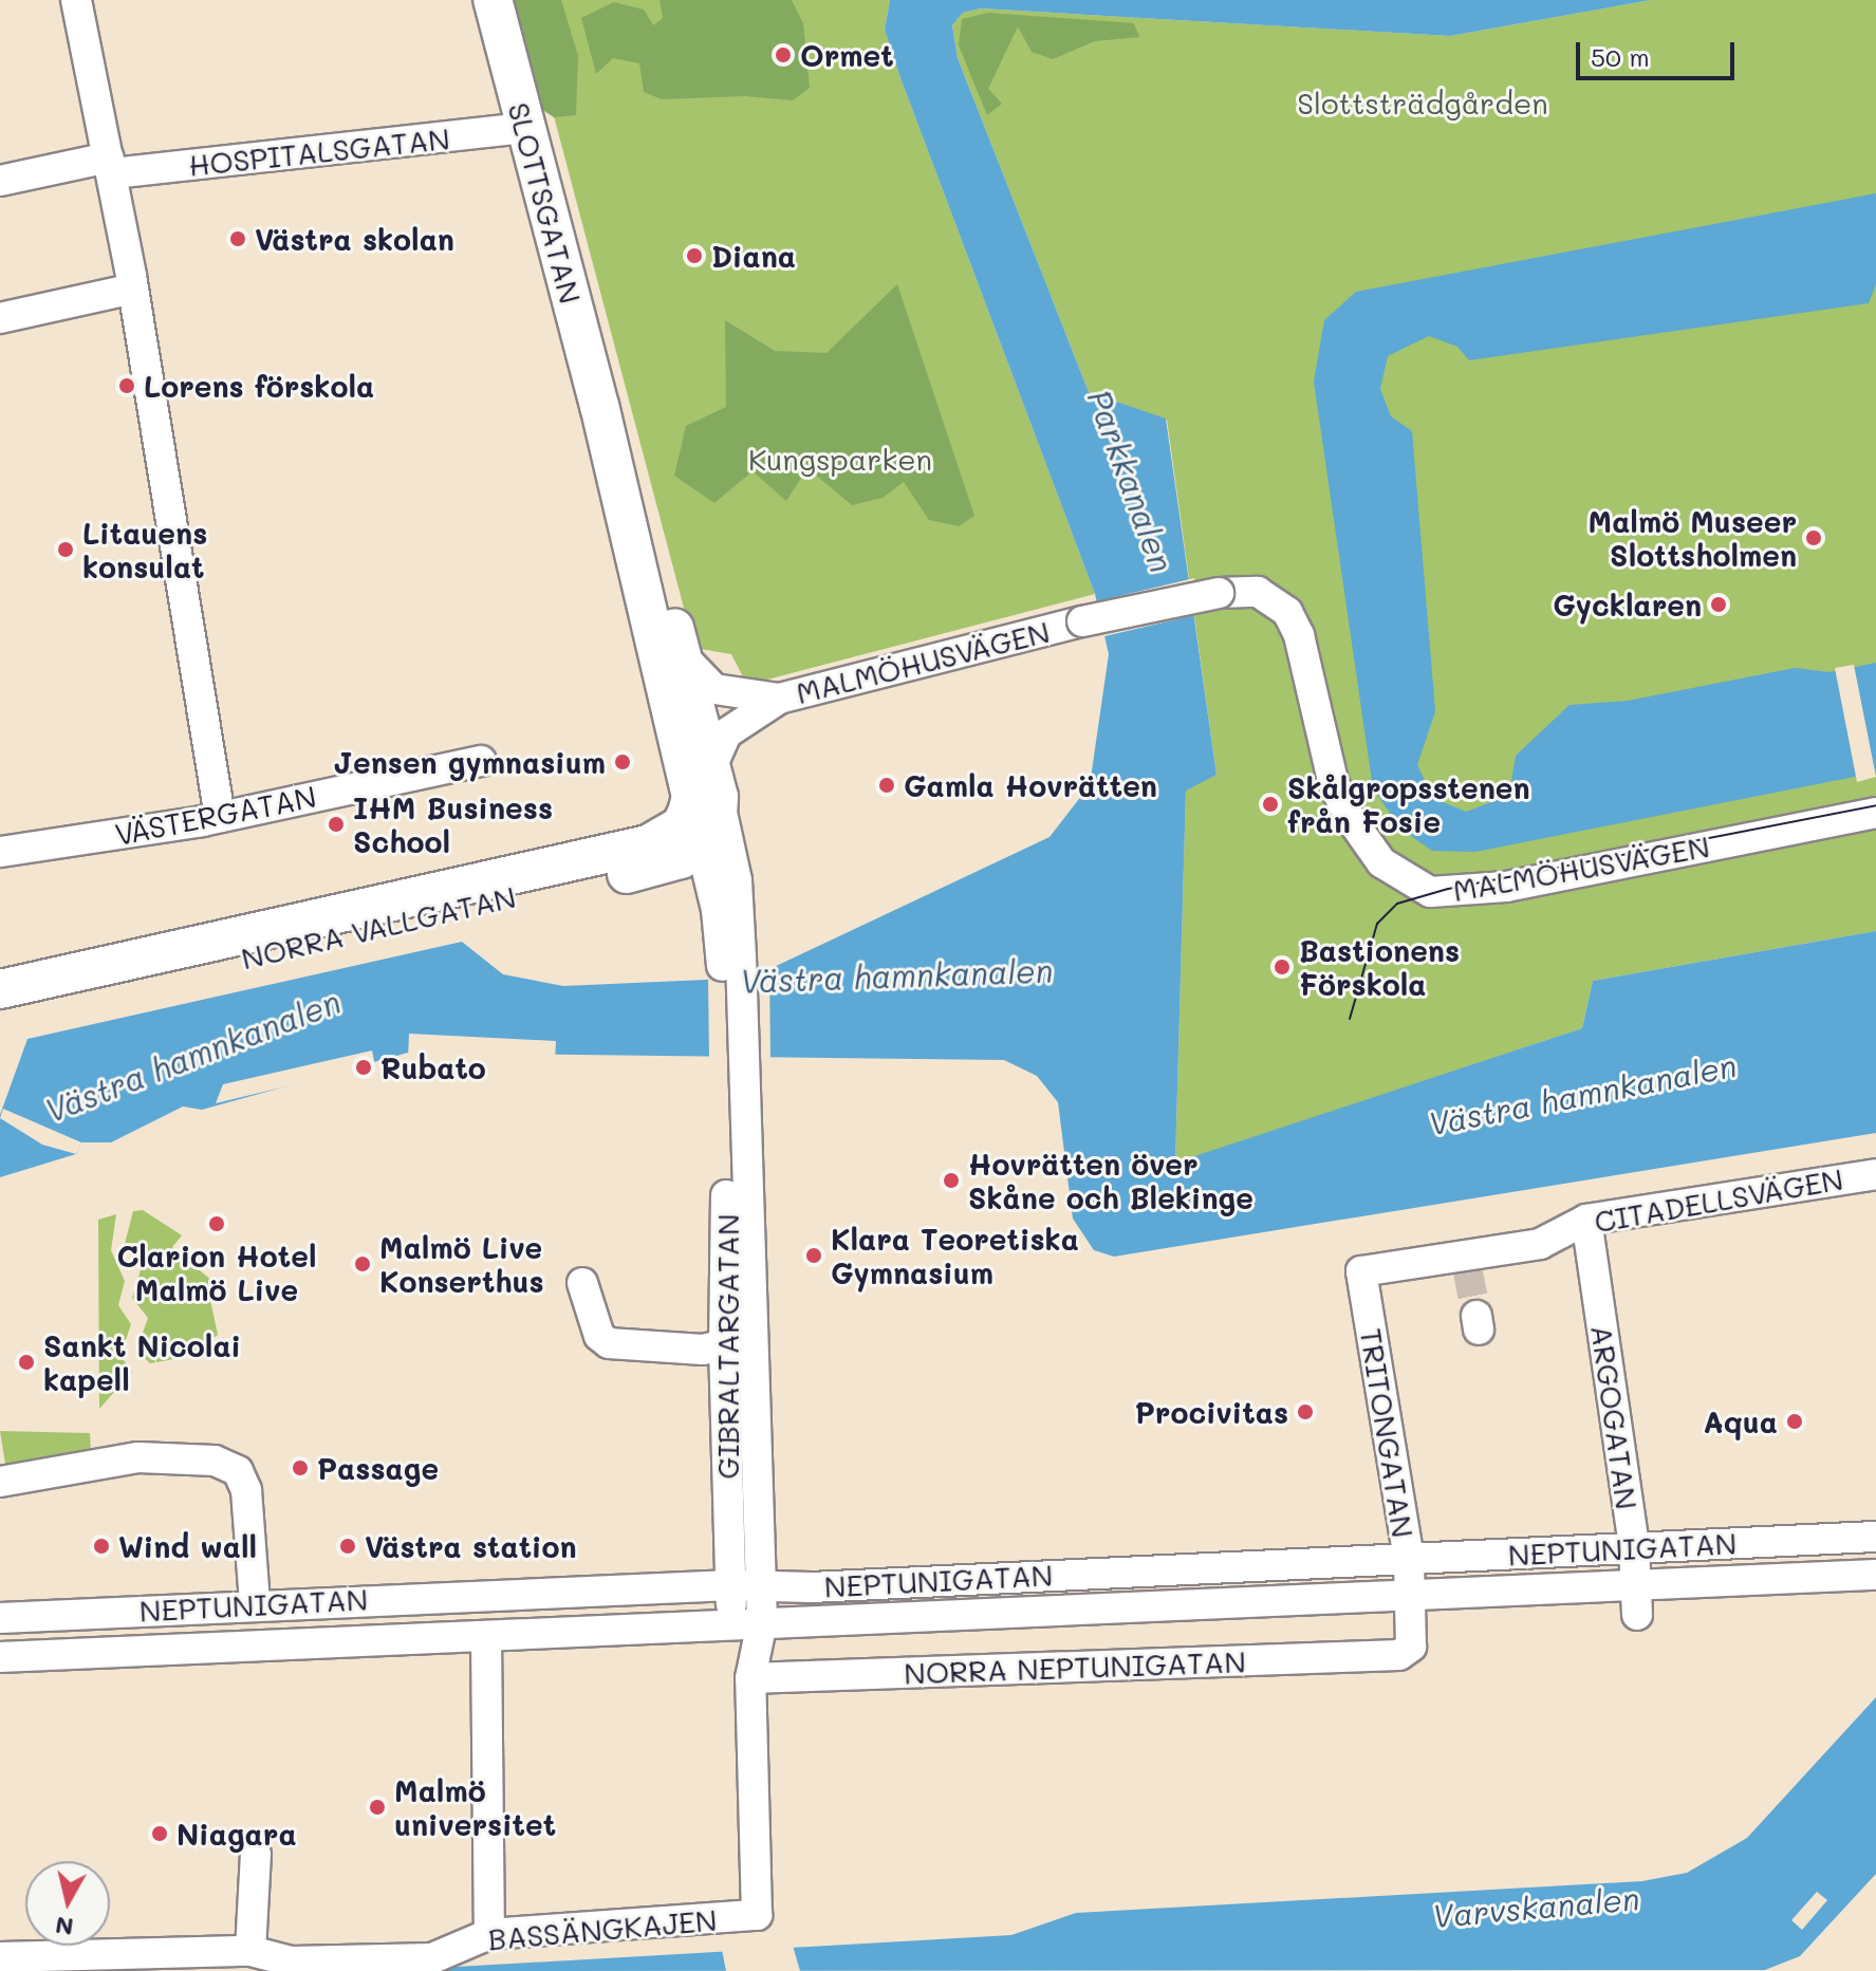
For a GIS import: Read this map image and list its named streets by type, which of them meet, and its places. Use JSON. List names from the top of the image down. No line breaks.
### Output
{"streets":{"main road":["SLOTTSGATAN","NORRA VALLGATAN"],"street":["HOSPITALSGATAN","MALMÖHUSVÄGEN","VÄSTERGATAN","CITADELLSVÄGEN","GIBRALTARGATAN","ARGOGATAN","TRITONGATAN","NEPTUNIGATAN","NORRA NEPTUNIGATAN","BASSÄNGKAJEN"]},"crossings":[["HOSPITALSGATAN","SLOTTSGATAN"],["SLOTTSGATAN","MALMÖHUSVÄGEN"],["SLOTTSGATAN","NORRA VALLGATAN"],["MALMÖHUSVÄGEN","NORRA VALLGATAN"],["NORRA VALLGATAN","GIBRALTARGATAN"],["CITADELLSVÄGEN","ARGOGATAN"],["CITADELLSVÄGEN","TRITONGATAN"],["GIBRALTARGATAN","NEPTUNIGATAN"],["GIBRALTARGATAN","NORRA NEPTUNIGATAN"],["GIBRALTARGATAN","BASSÄNGKAJEN"],["ARGOGATAN","NEPTUNIGATAN"],["TRITONGATAN","NEPTUNIGATAN"],["TRITONGATAN","NORRA NEPTUNIGATAN"],["NORRA NEPTUNIGATAN","BASSÄNGKAJEN"]],"water":["Parkkanalen","Västra hamnkanalen","Varvskanalen"],"parks":["Slottsträdgården","Kungsparken"],"places":["Ormet","Västra skolan","Diana","Lorens förskola","Malmö Museer Slottsholmen","Litauens konsulat","Gycklaren","Jensen gymnasium","Gamla Hovrätten","Skålgropsstenen från Fosie","IHM Business School","Bastionens Förskola","Rubato","Hovrätten över Skåne och Blekinge","Clarion Hotel Malmö Live","Klara Teoretiska Gymnasium","Malmö Live Konserthus","Sankt Nicolai kapell","Procivitas","Aqua","Passage","Wind wall","Västra station","Malmö universitet","Niagara"],"scale_bar":"50 m","north":"bottom"}
